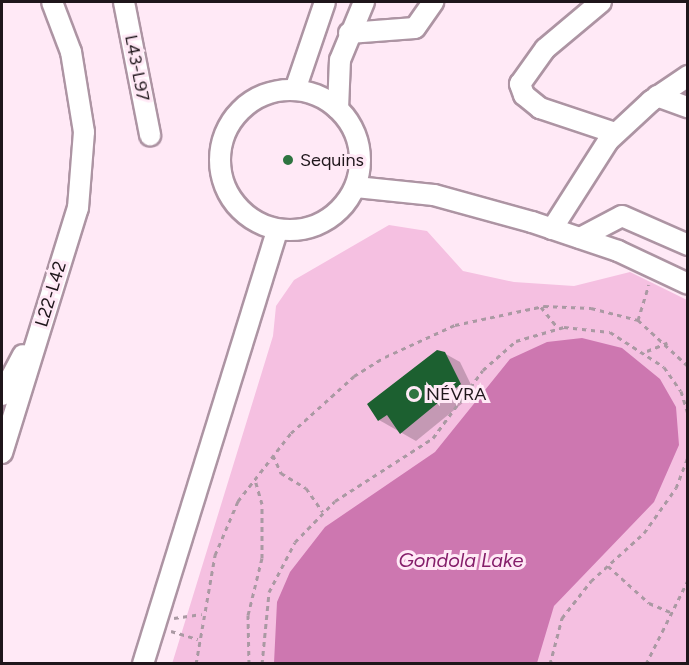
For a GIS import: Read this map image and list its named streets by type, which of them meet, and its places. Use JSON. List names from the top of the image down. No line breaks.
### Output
{"streets":{"street":["L43-L97","L22-L42"]},"water":["Gondola Lake"],"places":["Sequins","NÉVRA"]}
